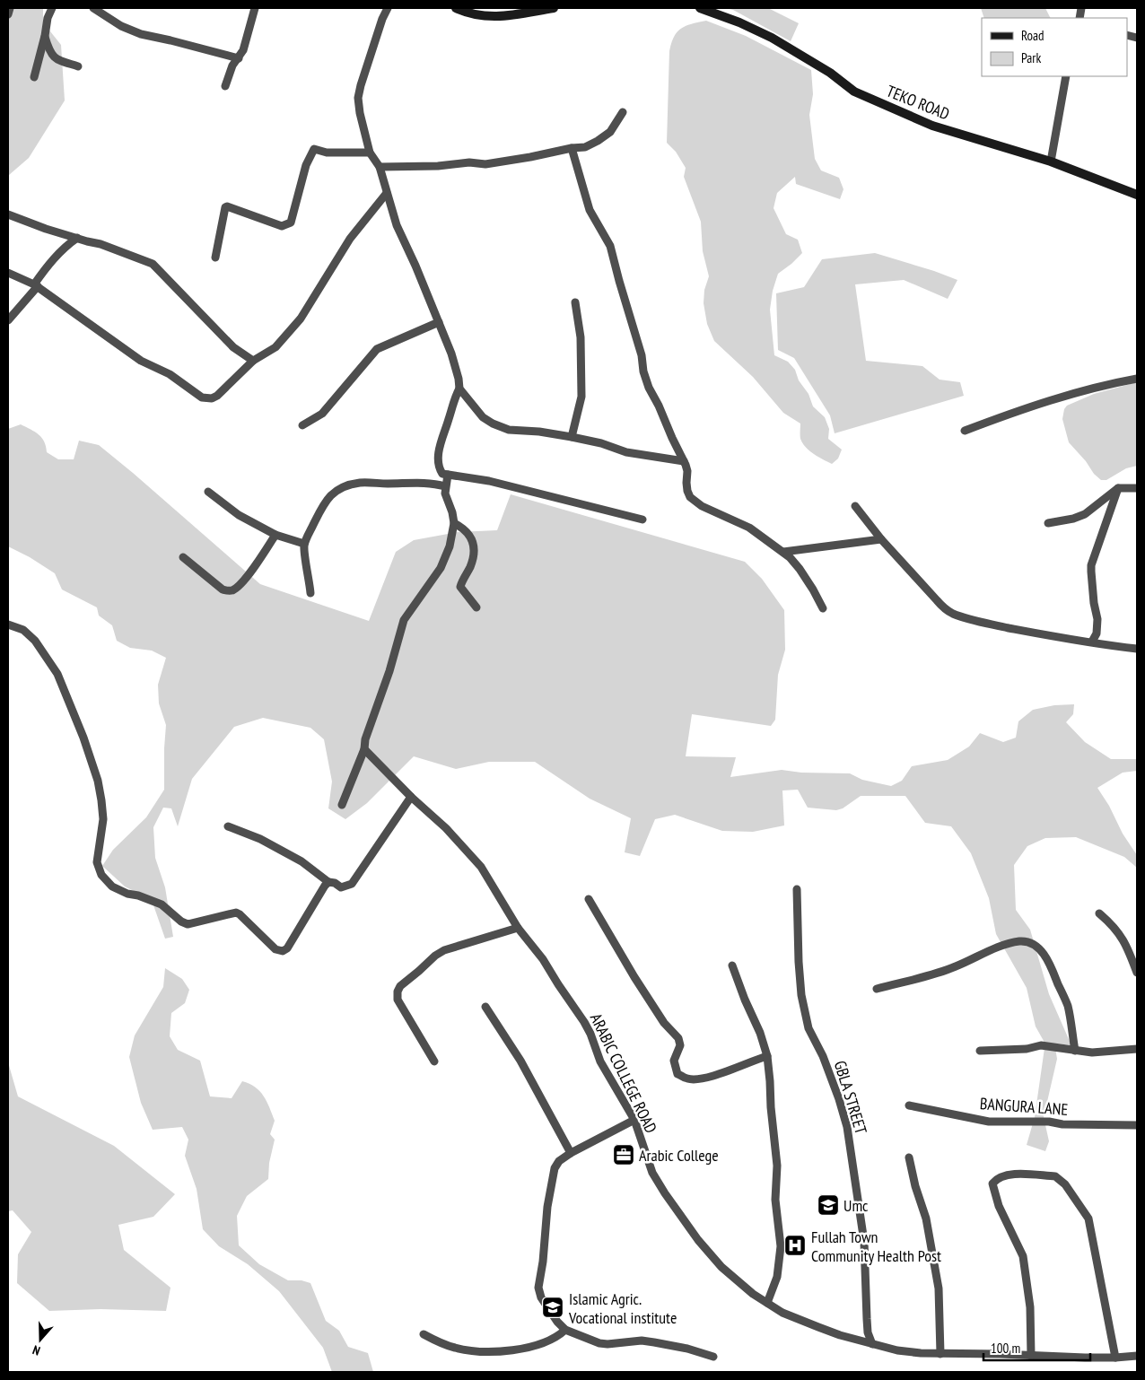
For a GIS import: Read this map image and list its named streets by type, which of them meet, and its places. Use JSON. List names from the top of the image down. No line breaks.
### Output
{"streets":{"street":["TEKO ROAD","ARABIC COLLEGE ROAD","GBLA STREET","BANGURA LANE"]},"crossings":[["ARABIC COLLEGE ROAD","GBLA STREET"]],"places":{"office":["Arabic College"],"school or university":["Umc","Islamic Agric. Vocational institute"],"hospital":["Fullah Town Community Health Post"]},"legend":["Road","Park"],"scale_bar":"100 m","north":"bottom"}
